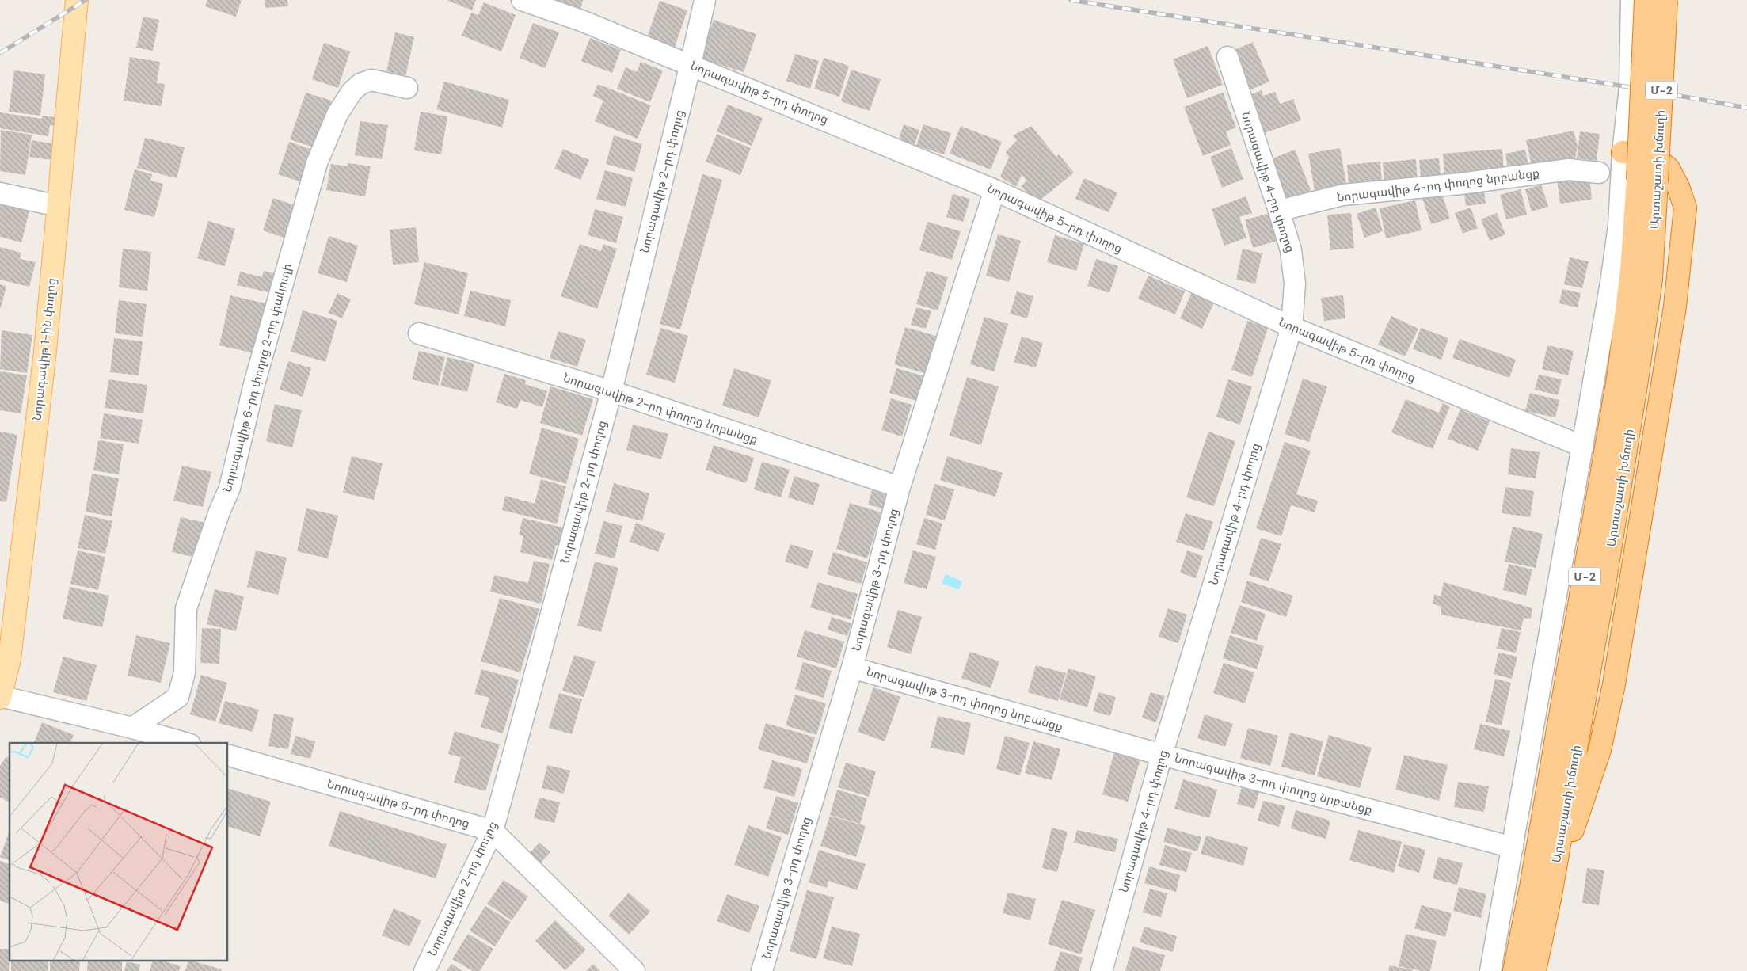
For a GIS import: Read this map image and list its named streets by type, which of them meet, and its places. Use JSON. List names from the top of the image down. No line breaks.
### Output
{"streets":{"highway":["Մ-2","Արտաշատի խճուղի"],"main road":["Նորագավիթ 1-ին փողոց"],"street":["Նորագավիթ 5-րդ փողոց","Նորագավիթ 2-րդ փողոց","Նորագավիթ 4-րդ փողոց","Նորագավիթ 4-րդ փողոց նրբանցք","Նորագավիթ 6-րդ փողոց 2-րդ փակուղի","Նորագավիթ 2-րդ փողոց նրբանցք","Նորագավիթ 3-րդ փողոց","Նորագավիթ 3-րդ փողոց նրբանցք","Նորագավիթ 6-րդ փողոց"]},"crossings":[["Նորագավիթ 5-րդ փողոց","Նորագավիթ 2-րդ փողոց"],["Նորագավիթ 5-րդ փողոց","Նորագավիթ 4-րդ փողոց"],["Նորագավիթ 5-րդ փողոց","Նորագավիթ 3-րդ փողոց"],["Նորագավիթ 2-րդ փողոց","Նորագավիթ 2-րդ փողոց նրբանցք"],["Նորագավիթ 2-րդ փողոց","Նորագավիթ 6-րդ փողոց"],["Նորագավիթ 4-րդ փողոց","Նորագավիթ 4-րդ փողոց նրբանցք"],["Նորագավիթ 4-րդ փողոց","Նորագավիթ 3-րդ փողոց նրբանցք"],["Նորագավիթ 2-րդ փողոց նրբանցք","Նորագավիթ 3-րդ փողոց"],["Նորագավիթ 3-րդ փողոց","Նորագավիթ 3-րդ փողոց նրբանցք"]]}
